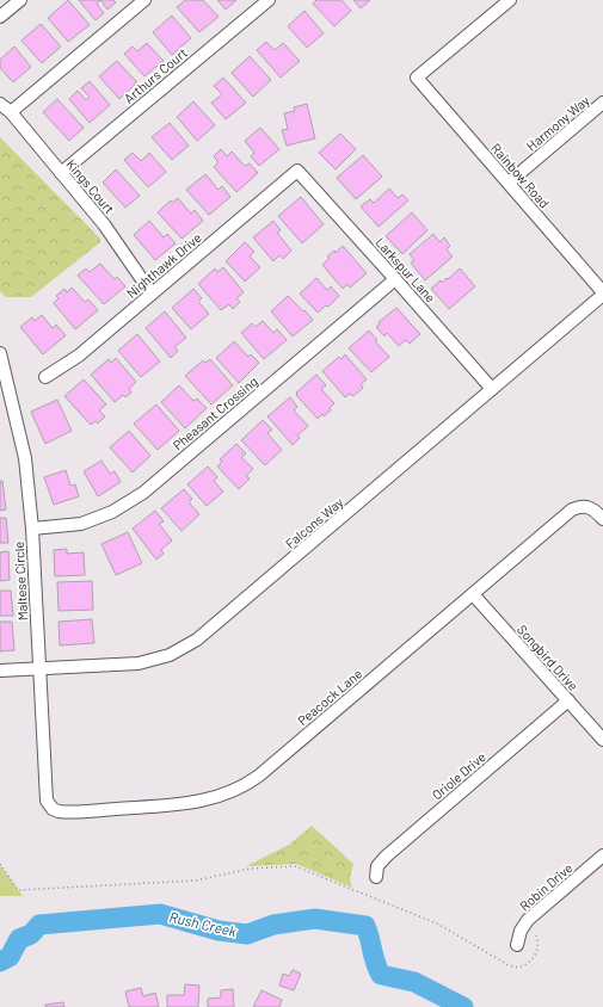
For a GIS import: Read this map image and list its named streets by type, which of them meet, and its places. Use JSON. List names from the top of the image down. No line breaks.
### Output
{"streets":{"street":["Arthurs Court","Harmony Way","Rainbow Road","Kings Court","Nighthawk Drive","Larkspur Lane","Pheasant Crossing","Falcons Way","Maltese Circle","Songbird Drive","Peacock Lane","Oriole Drive","Robin Drive"]},"crossings":[["Arthurs Court","Kings Court"],["Harmony Way","Rainbow Road"],["Rainbow Road","Falcons Way"],["Kings Court","Nighthawk Drive"],["Nighthawk Drive","Larkspur Lane"],["Larkspur Lane","Pheasant Crossing"],["Larkspur Lane","Falcons Way"],["Pheasant Crossing","Maltese Circle"],["Falcons Way","Maltese Circle"],["Maltese Circle","Peacock Lane"],["Songbird Drive","Peacock Lane"],["Songbird Drive","Oriole Drive"]],"water":["Rush Creek"]}
